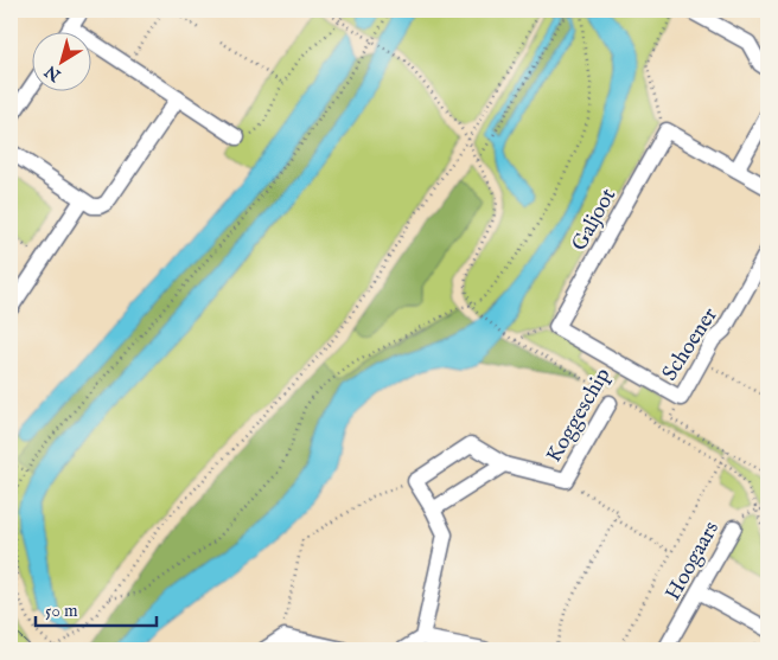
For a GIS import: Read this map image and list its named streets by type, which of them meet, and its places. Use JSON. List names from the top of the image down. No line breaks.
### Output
{"streets":{"street":["Galjoot","Schoener","Koggeschip","Hoogaars"]},"crossings":[["Galjoot","Schoener"]],"scale_bar":"50 m","north":"bottom left"}
